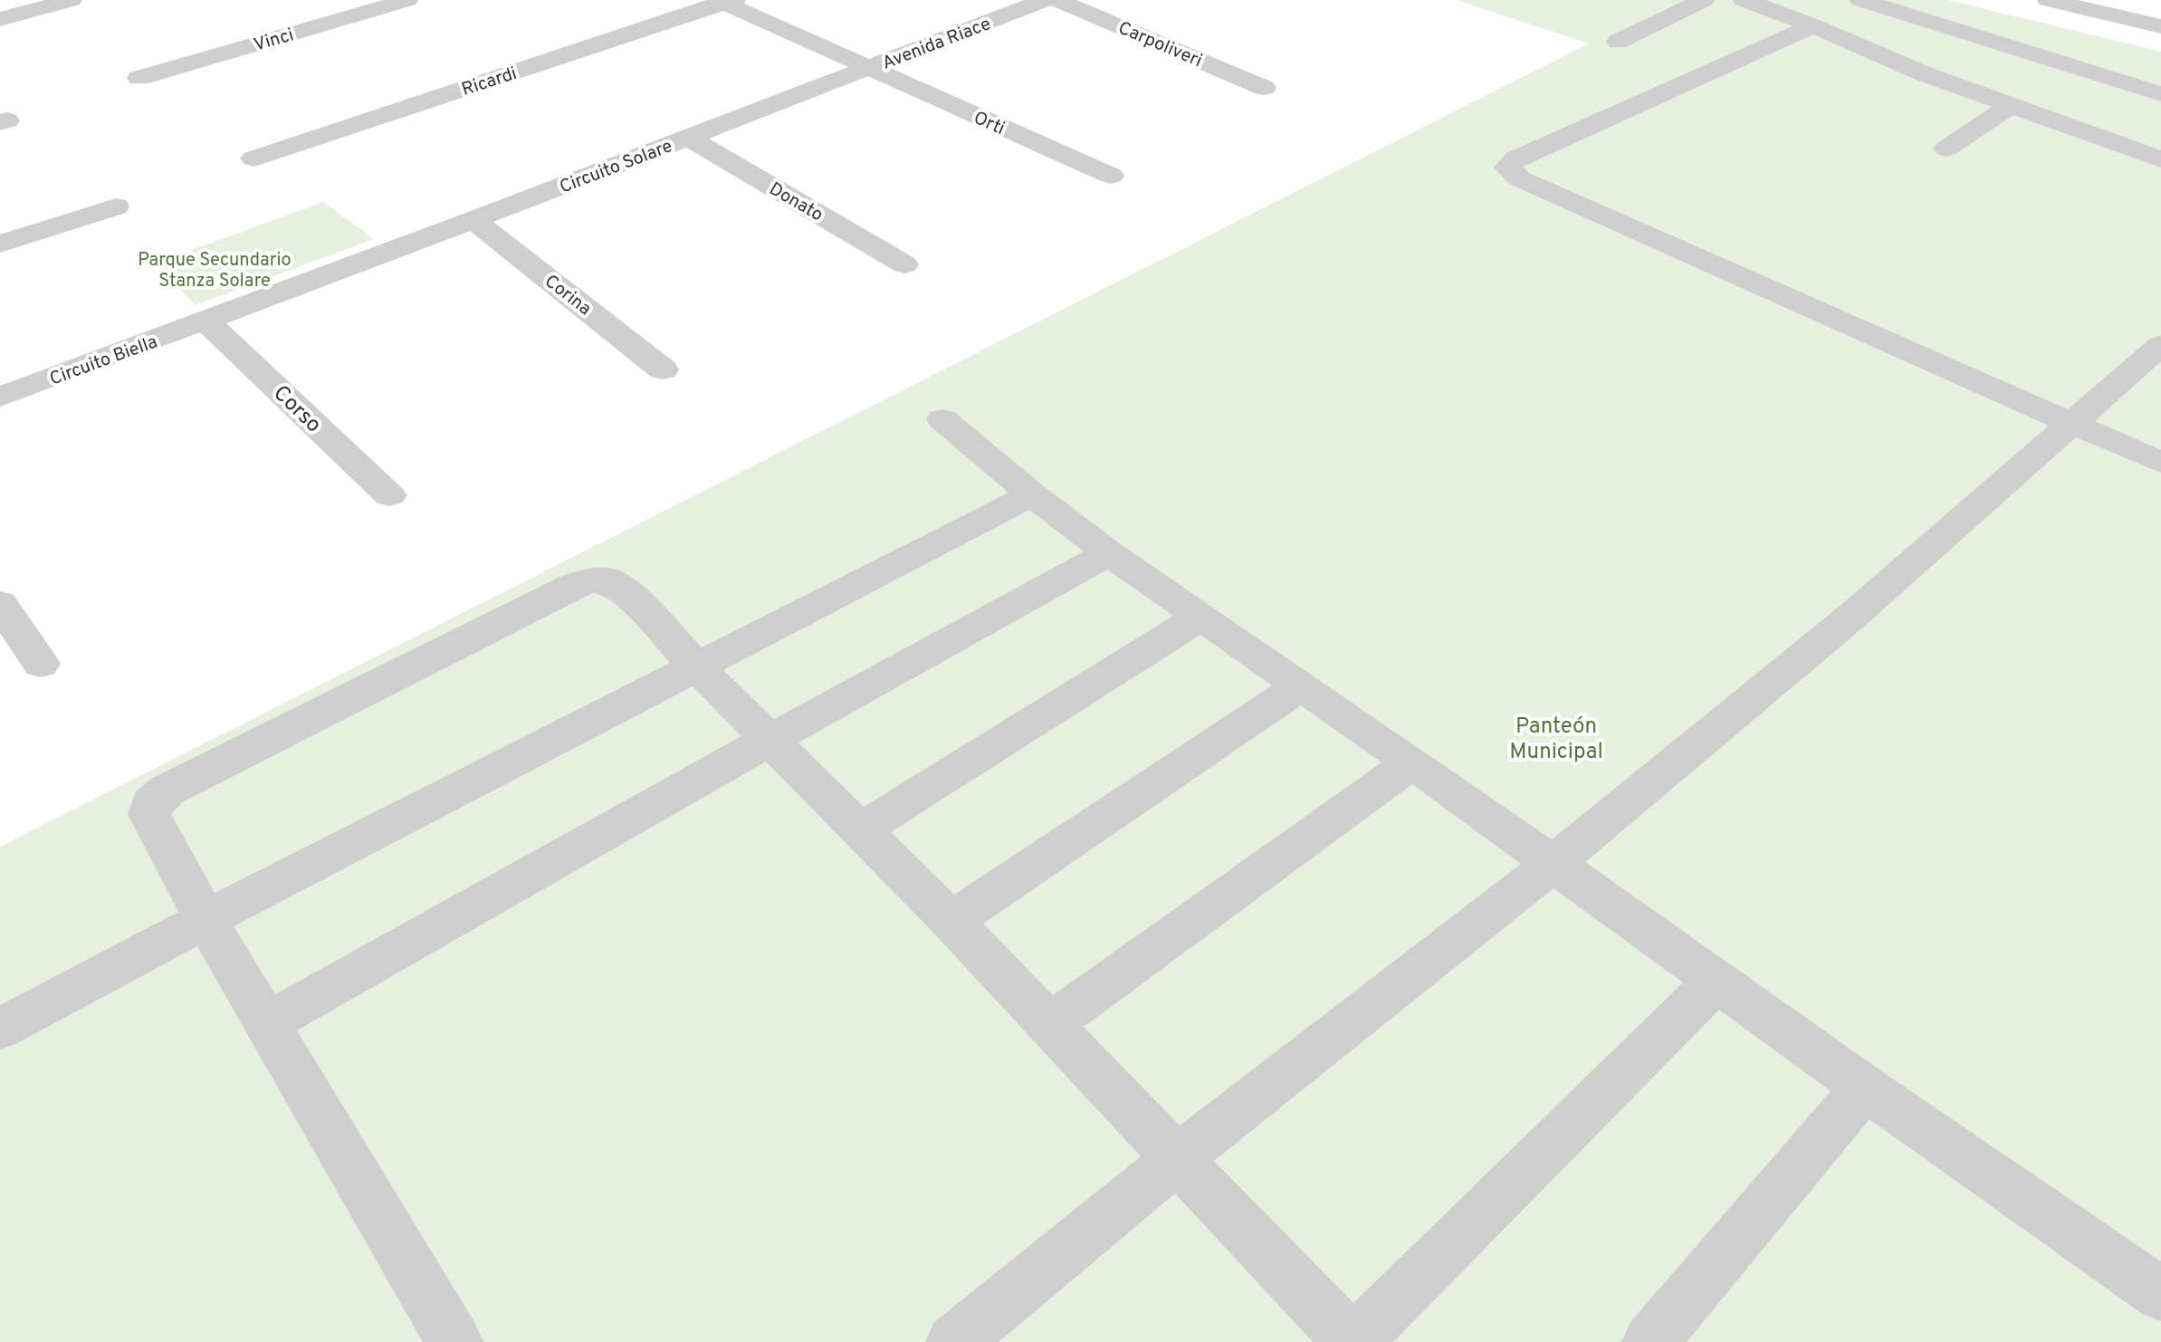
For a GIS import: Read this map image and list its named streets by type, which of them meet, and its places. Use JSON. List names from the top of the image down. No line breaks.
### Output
{"streets":{"street":["Vinci","Avenida Riace","Carpoliveri","Ricardi","Orti","Circuito Solare","Donato","Corina","Circuito Biella","Corso"]},"crossings":[["Avenida Riace","Orti"],["Avenida Riace","Circuito Solare"],["Orti","Circuito Solare"],["Circuito Solare","Donato"],["Circuito Solare","Corina"],["Circuito Solare","Circuito Biella"],["Circuito Solare","Corso"],["Circuito Biella","Corso"]],"parks":["Parque Secundario Stanza Solare","Panteón Municipal"]}
